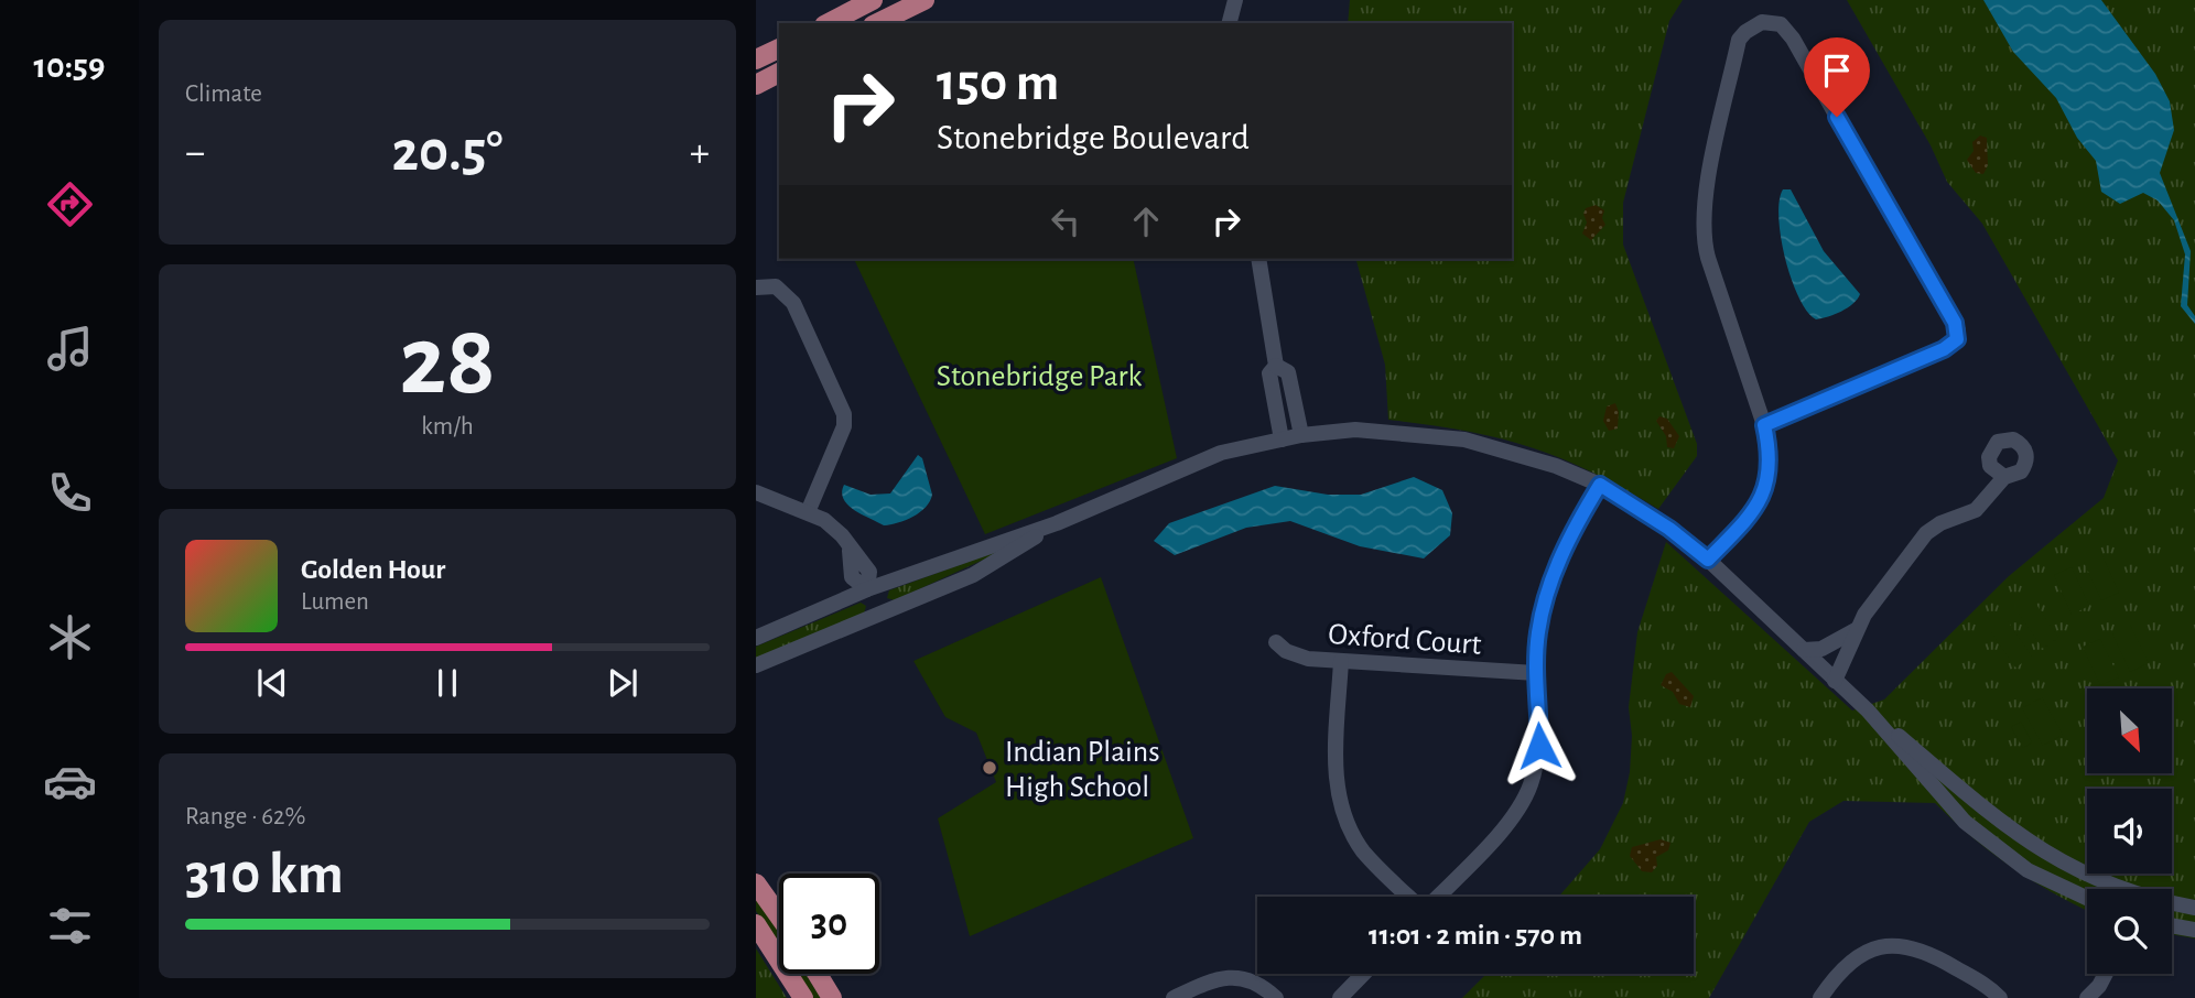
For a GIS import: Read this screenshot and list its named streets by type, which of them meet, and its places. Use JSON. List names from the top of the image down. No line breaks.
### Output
{"streets":{"street":["Oxford Court"]},"parks":["Stonebridge Park"],"places":["Indian Plains High School"],"north":"bottom right","page":{"tabs":"10:59","tile":["Climate",["28","km/h"],["Range · 62%","310 km"]],"turn":["150 m","Stonebridge Boulevard"],"heat":["−","20.5°","+"],"song":["Golden Hour","Lumen"],"limit":"30","trip":"11:01 · 2 min · 570 m"}}
